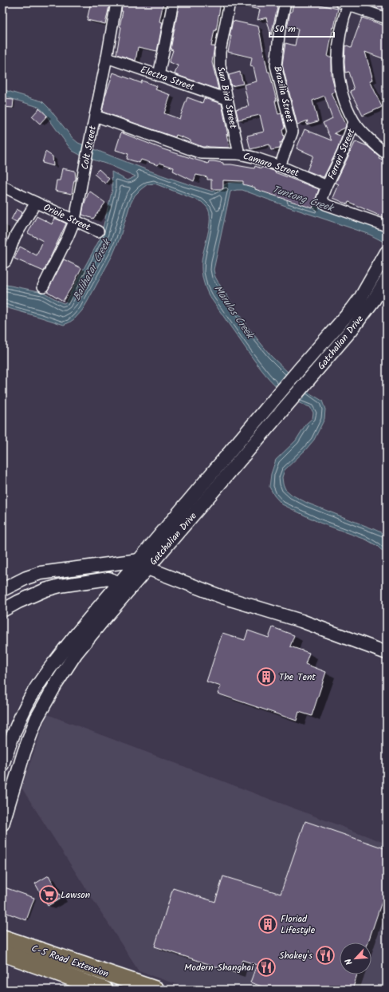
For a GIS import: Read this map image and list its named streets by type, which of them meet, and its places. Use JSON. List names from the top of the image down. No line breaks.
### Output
{"streets":{"main road":["C-5 Road Extension"],"street":["Electra Street","Brazilia Street","Sun Bird Street","Colt Street","Ferrari Street","Camaro Street","Oriole Street","Gatchalian Drive"]},"crossings":[["Electra Street","Sun Bird Street"],["Electra Street","Colt Street"],["Brazilia Street","Camaro Street"],["Sun Bird Street","Camaro Street"],["Colt Street","Camaro Street"],["Colt Street","Oriole Street"],["Ferrari Street","Camaro Street"]],"water":["Tuntong Creek","Balihatar Creek","Marulas Creek"],"places":{"building":["The Tent","Floriad Lifestyle"],"supermarket":["Lawson"],"restaurant":["Shakey's","Modern Shanghai"]},"scale_bar":"50 m","north":"bottom left"}
